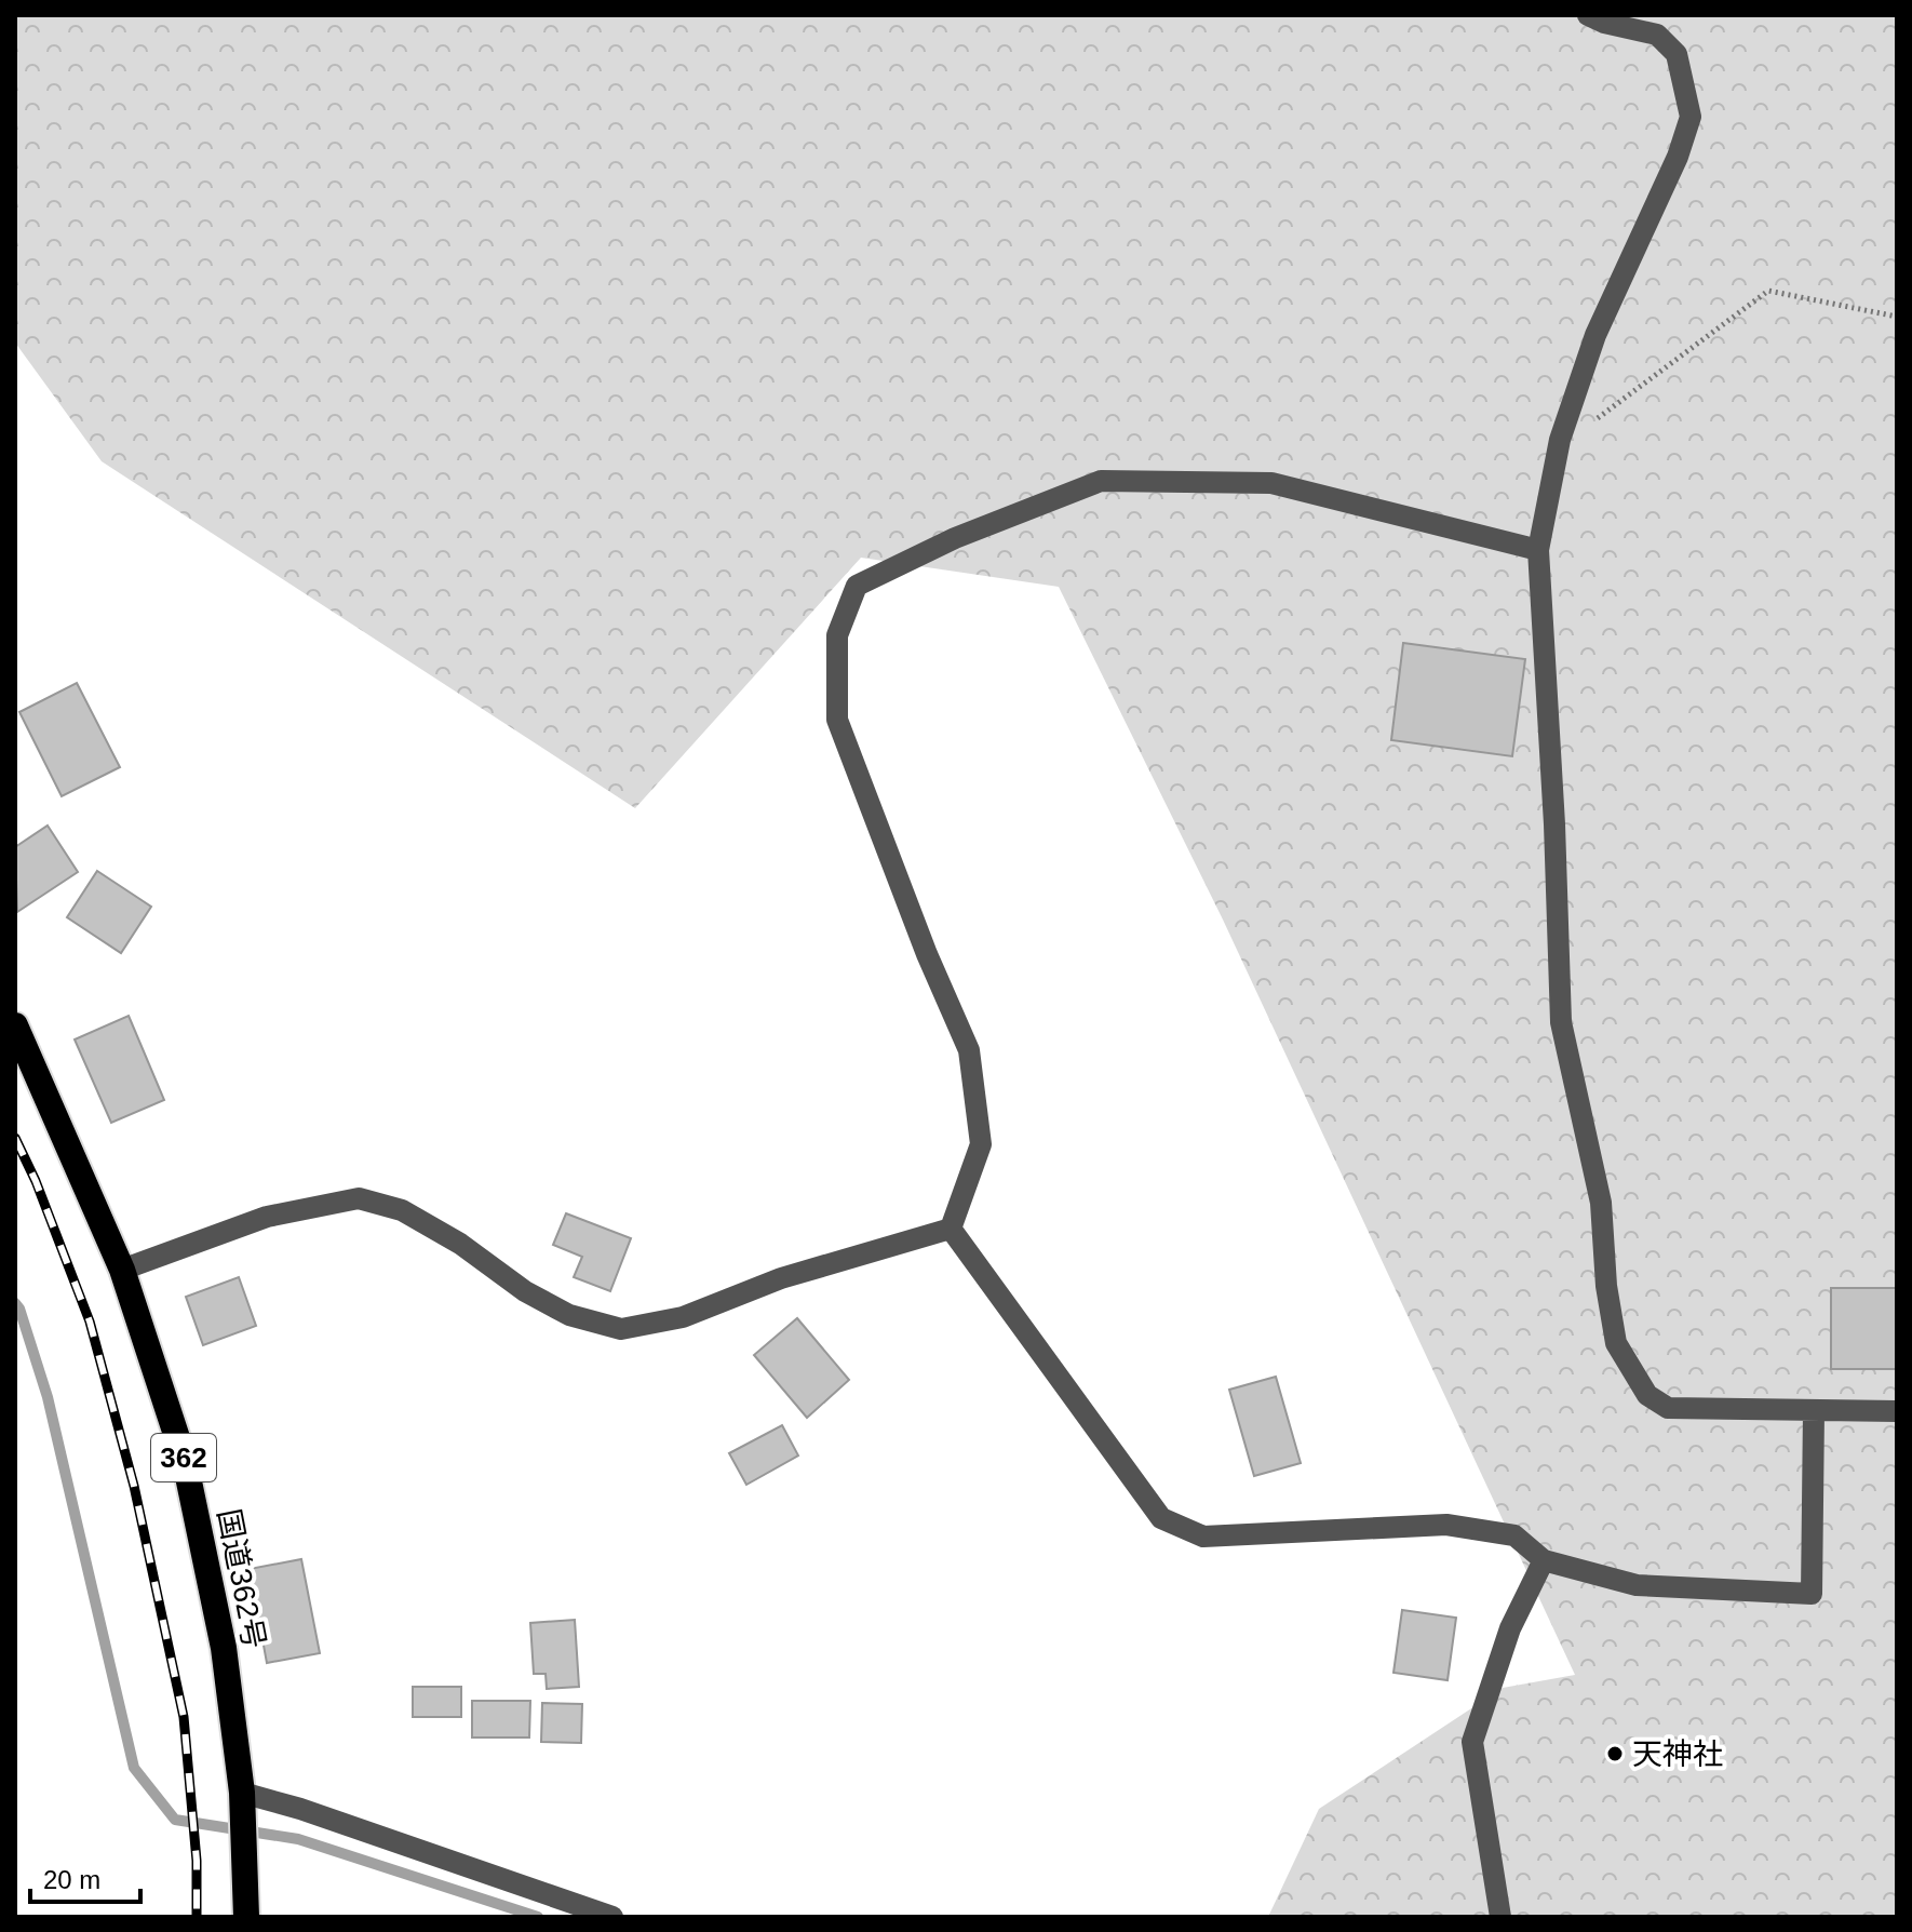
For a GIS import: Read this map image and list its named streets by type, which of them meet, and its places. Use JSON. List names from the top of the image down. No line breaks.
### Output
{"streets":{"highway":["362","国道362号"]},"places":["天神社"],"scale_bar":"20 m"}
